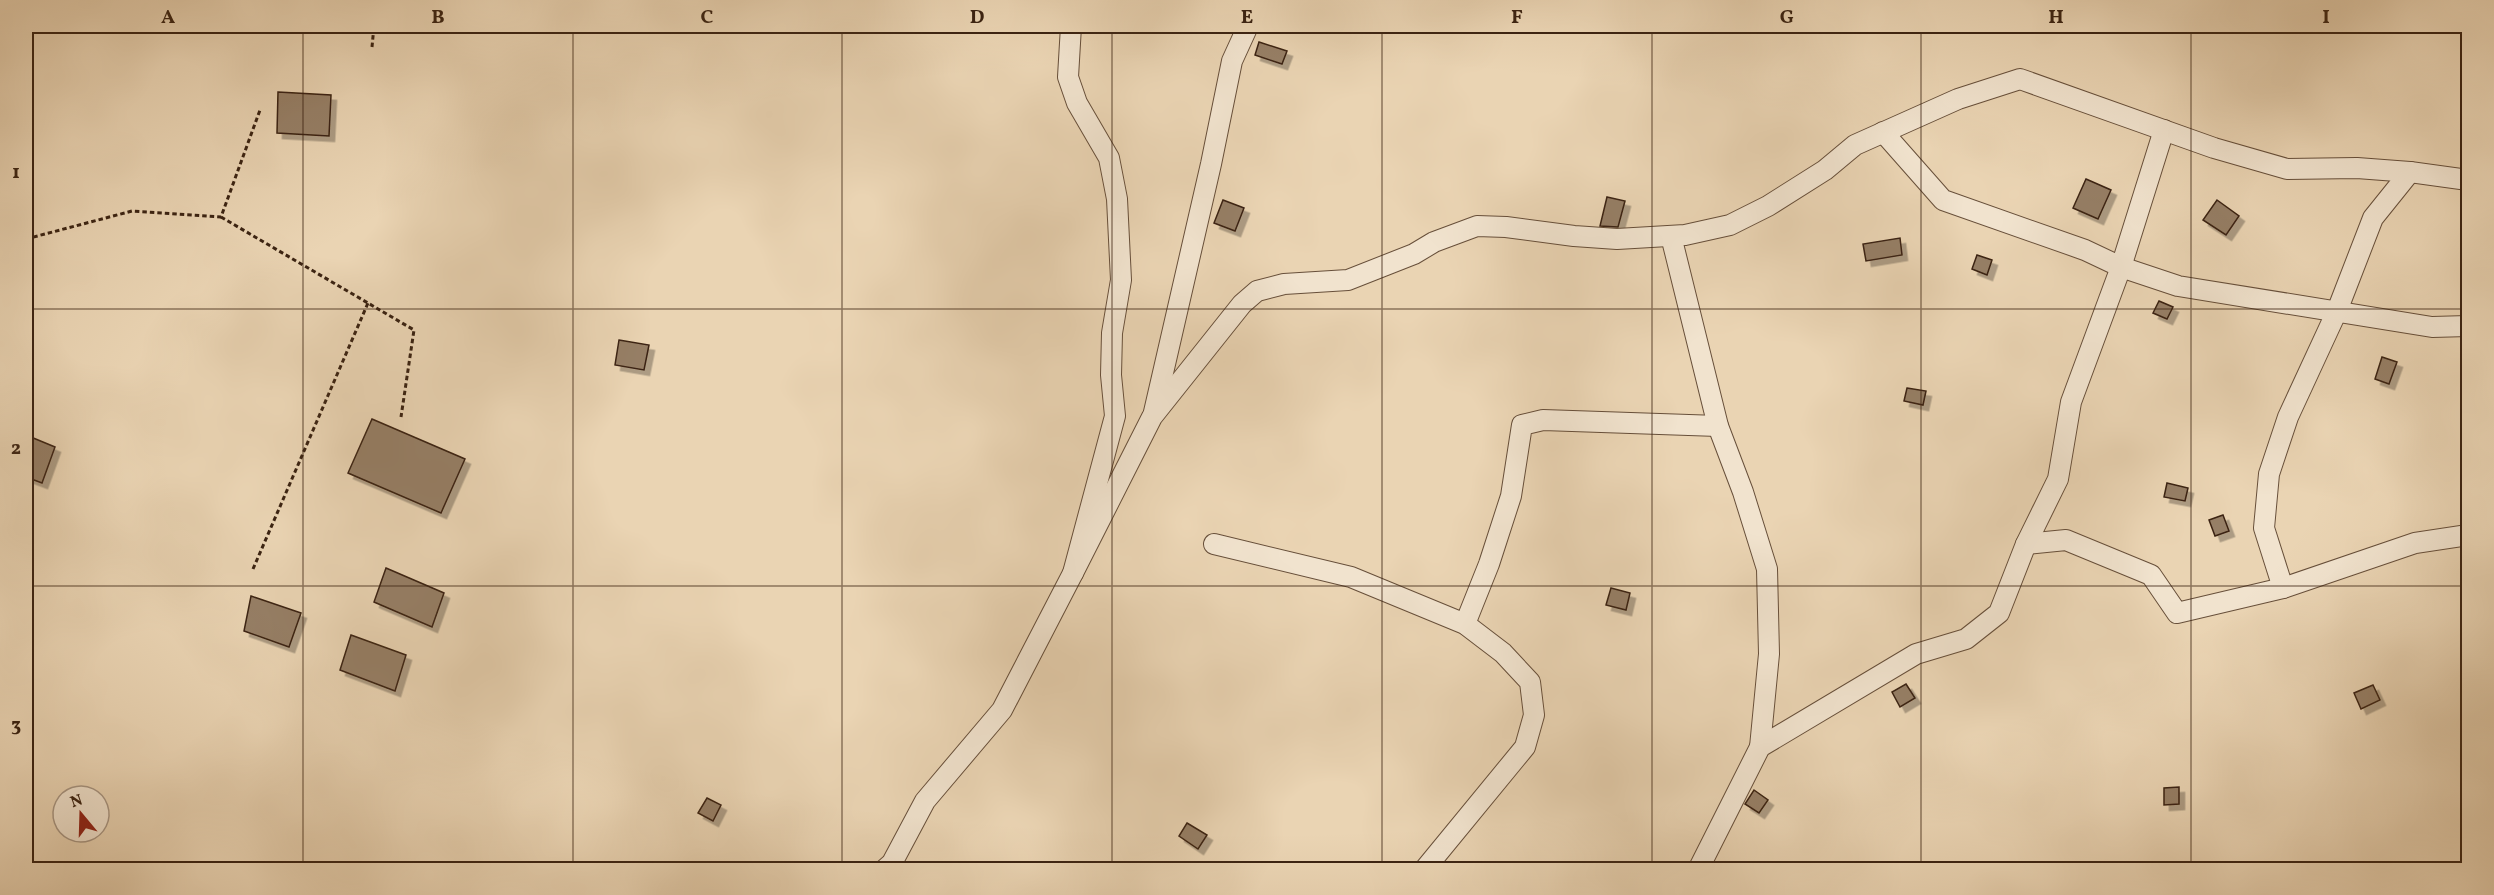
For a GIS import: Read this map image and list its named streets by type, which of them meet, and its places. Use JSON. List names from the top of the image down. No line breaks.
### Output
{"north":"top","grid":{"columns":["A","B","C","D","E","F","G","H","I"],"rows":["1","2","3"]}}
